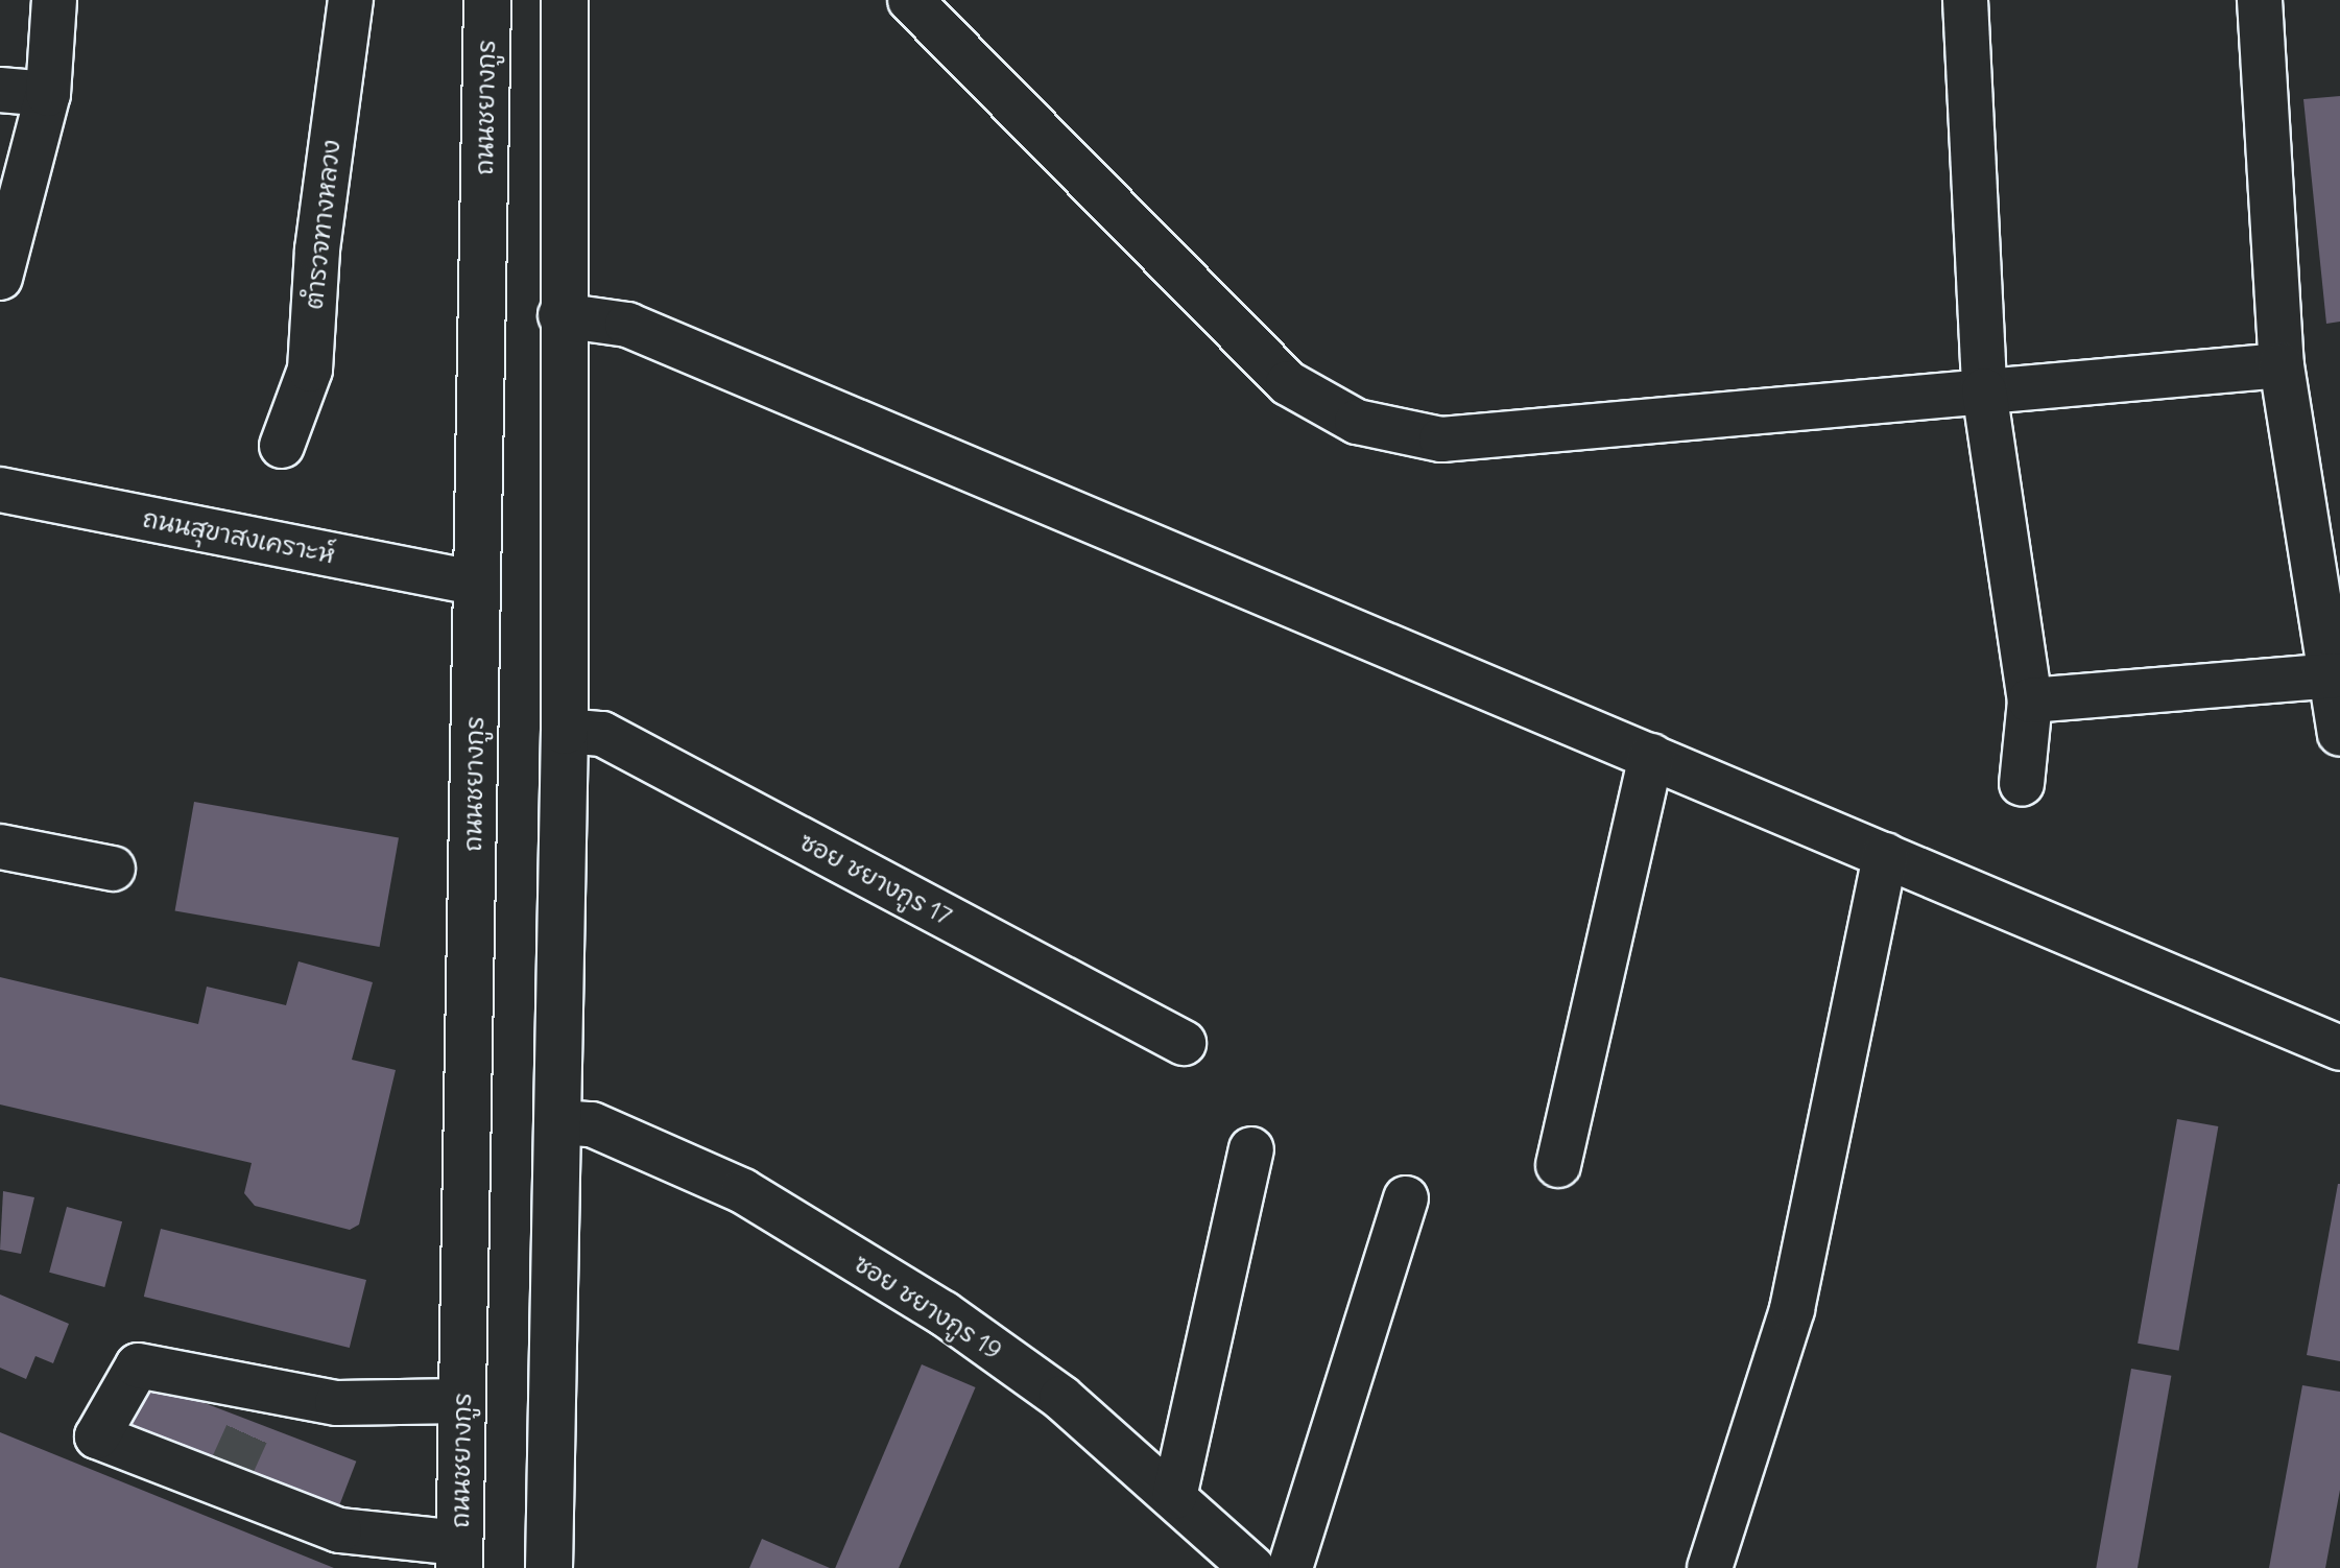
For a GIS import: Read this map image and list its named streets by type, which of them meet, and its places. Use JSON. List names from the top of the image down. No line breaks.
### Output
{"streets":{"main road":["ถนนชยางกูร"],"street":["ตำรวจทางหลวง","ถนนสุขาสงเคราะห์","ซอย ชยางกูร 17","ซอย ชยางกูร 19"]},"crossings":[["ถนนชยางกูร","ถนนสุขาสงเคราะห์"]]}
